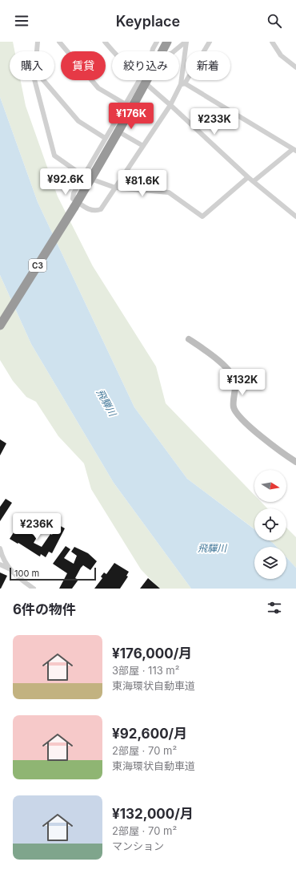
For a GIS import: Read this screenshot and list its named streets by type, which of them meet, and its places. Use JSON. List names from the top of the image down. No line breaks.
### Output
{"streets":{"highway":["C3"]},"water":["飛騨川","飛驒川"],"scale_bar":"100 m","north":"right","page":{"header":"Keyplace","chip":["購入","賃貸","絞り込み","新着"],"price":["¥176K","¥233K","¥92.6K","¥81.6K","¥132K","¥236K"],"scale":"100 m","heading":"6件の物件","list":[{"name":"¥176,000/月","note":"3部屋 · 113 m² · 東海環状自動車道"},{"name":"¥92,600/月","note":"2部屋 · 70 m² · 東海環状自動車道"},{"name":"¥132,000/月","note":"2部屋 · 70 m² · マンション"}]}}
